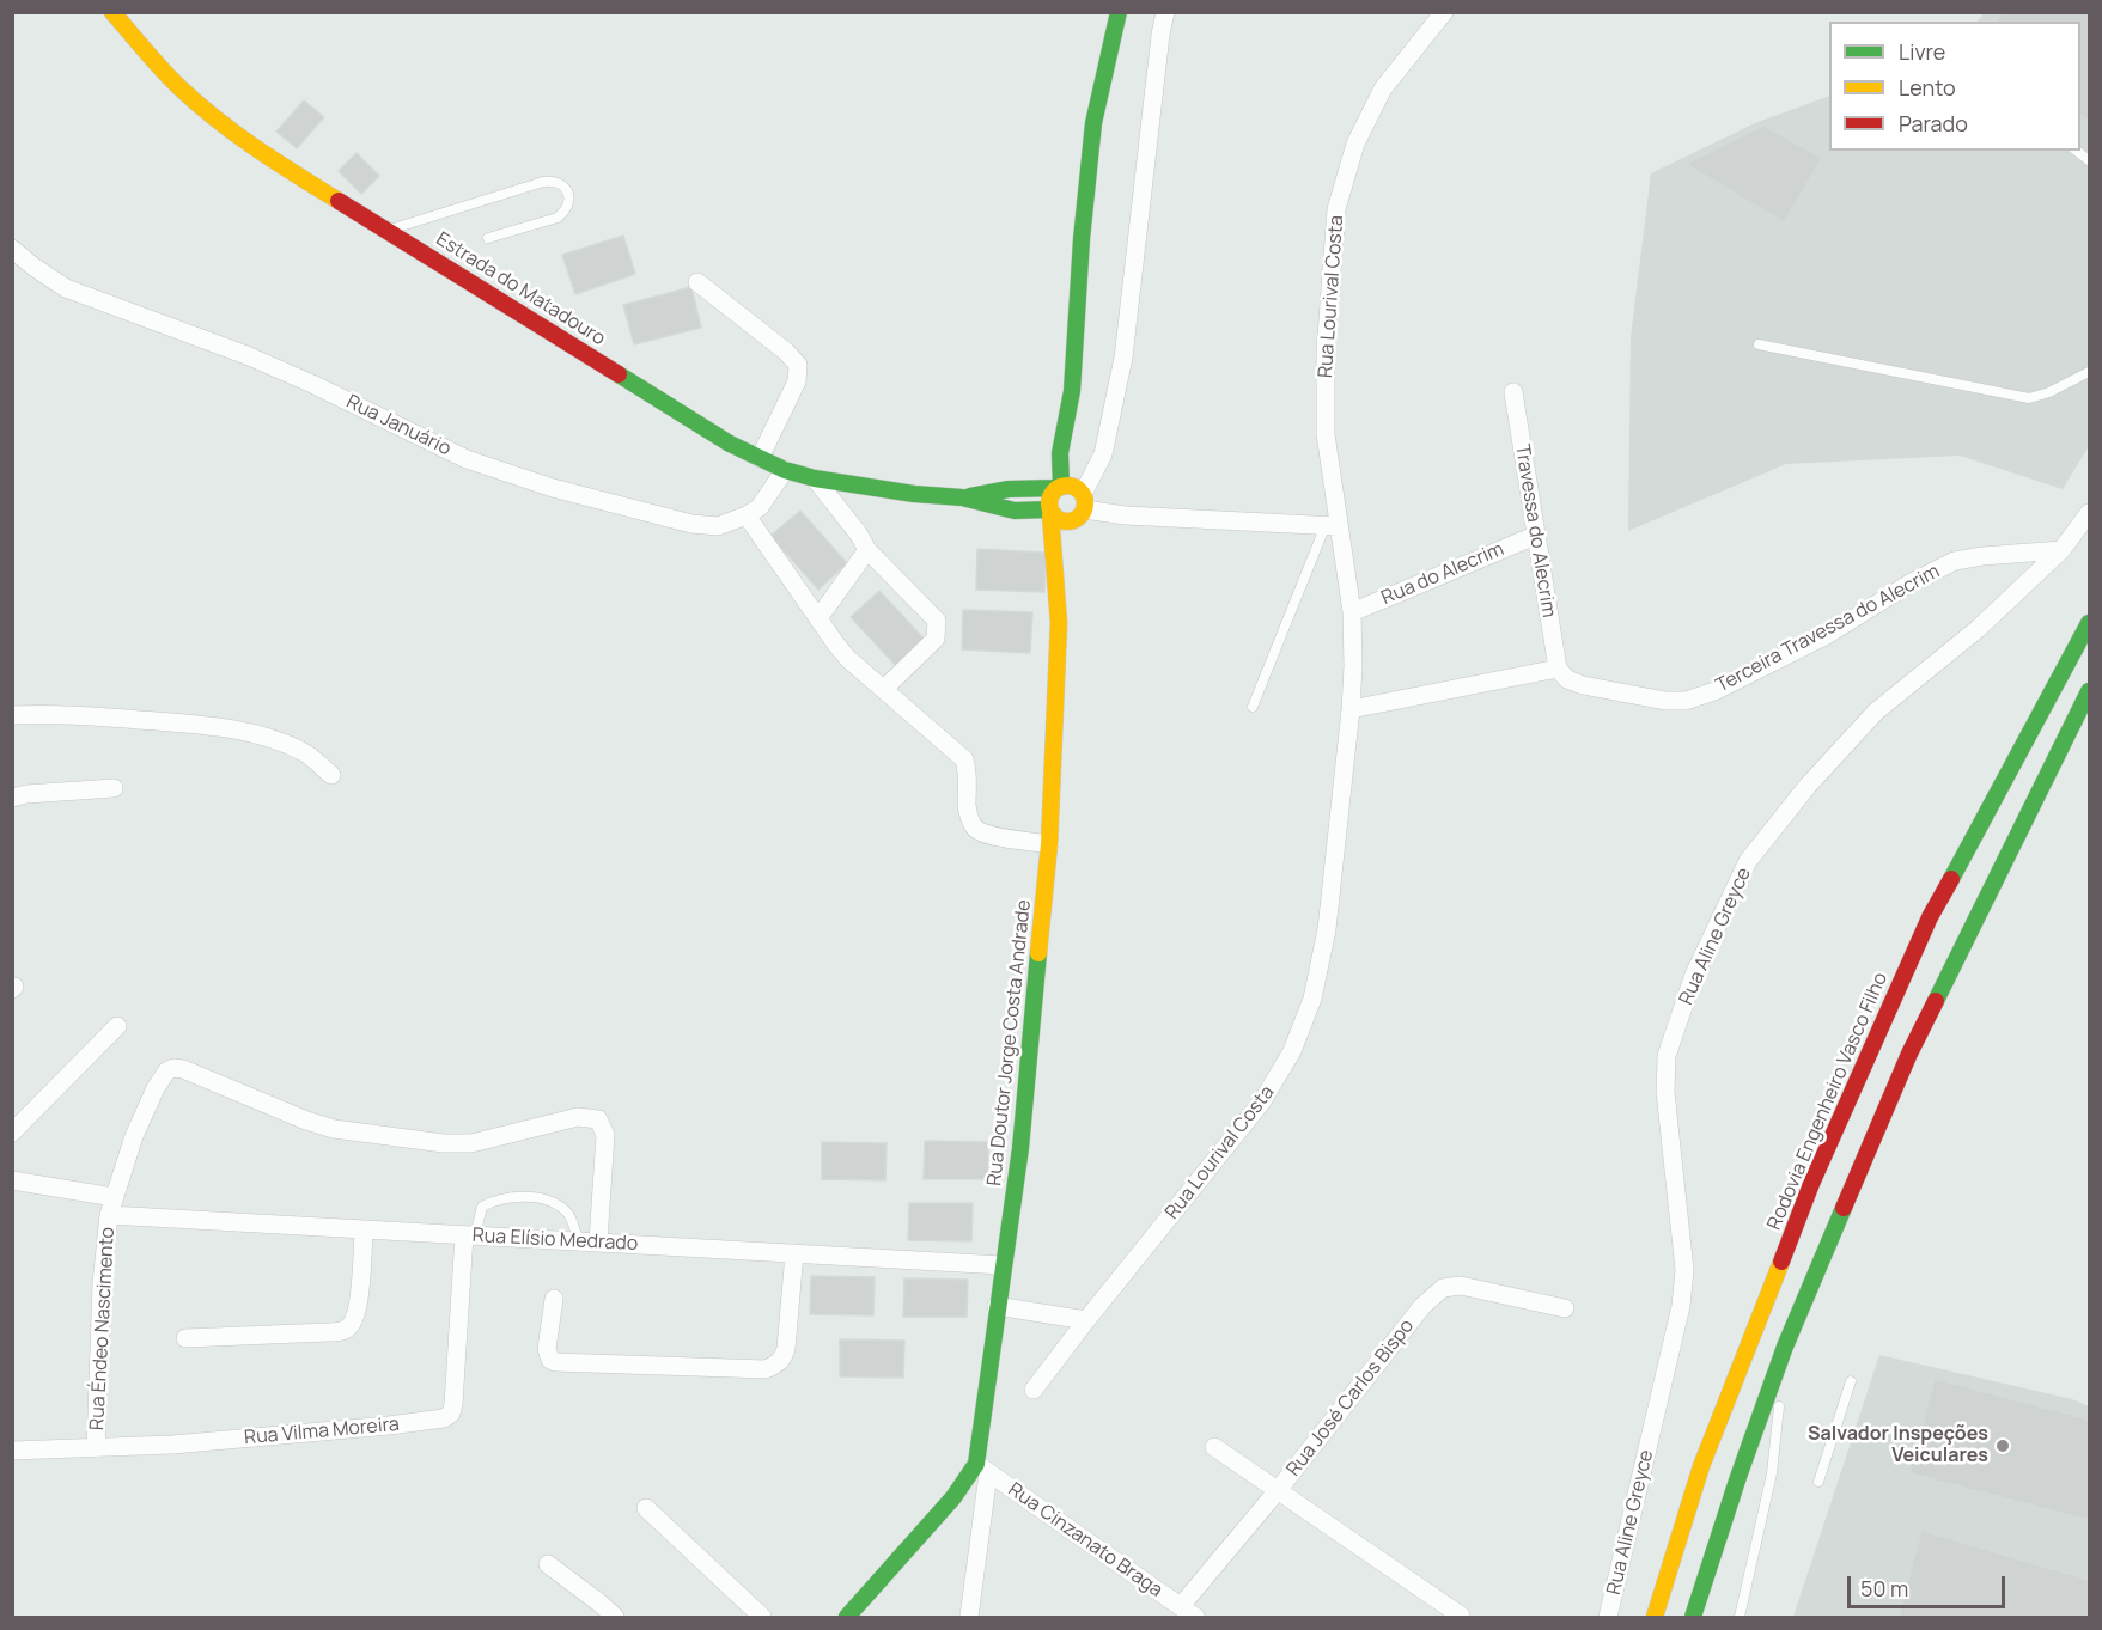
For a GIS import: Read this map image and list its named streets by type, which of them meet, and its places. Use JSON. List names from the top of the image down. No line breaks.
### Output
{"streets":{"main road":["Estrada do Matadouro","Rua Doutor Jorge Costa Andrade","Rodovia Engenheiro Vasco Filho"],"street":["Rua Lourival Costa","Rua Januário","Travessa do Alecrim","Rua do Alecrim","Terceira Travessa do Alecrim","Rua Aline Greyce","Rua Elísio Medrado","Rua Éndeo Nascimento","Rua José Carlos Bispo","Rua Vilma Moreira","Rua Cinzanato Braga"]},"crossings":[["Estrada do Matadouro","Rua Januário"],["Estrada do Matadouro","Rua Doutor Jorge Costa Andrade"],["Rua Lourival Costa","Rua do Alecrim"],["Travessa do Alecrim","Rua do Alecrim"],["Travessa do Alecrim","Terceira Travessa do Alecrim"],["Terceira Travessa do Alecrim","Rua Aline Greyce"],["Rua Doutor Jorge Costa Andrade","Rua Elísio Medrado"],["Rua Doutor Jorge Costa Andrade","Rua Cinzanato Braga"],["Rua Elísio Medrado","Rua Éndeo Nascimento"],["Rua Elísio Medrado","Rua Vilma Moreira"],["Rua Éndeo Nascimento","Rua Vilma Moreira"],["Rua José Carlos Bispo","Rua Cinzanato Braga"]],"places":["Salvador Inspeções Veiculares"],"legend":["Livre","Lento","Parado"],"scale_bar":"50 m"}
